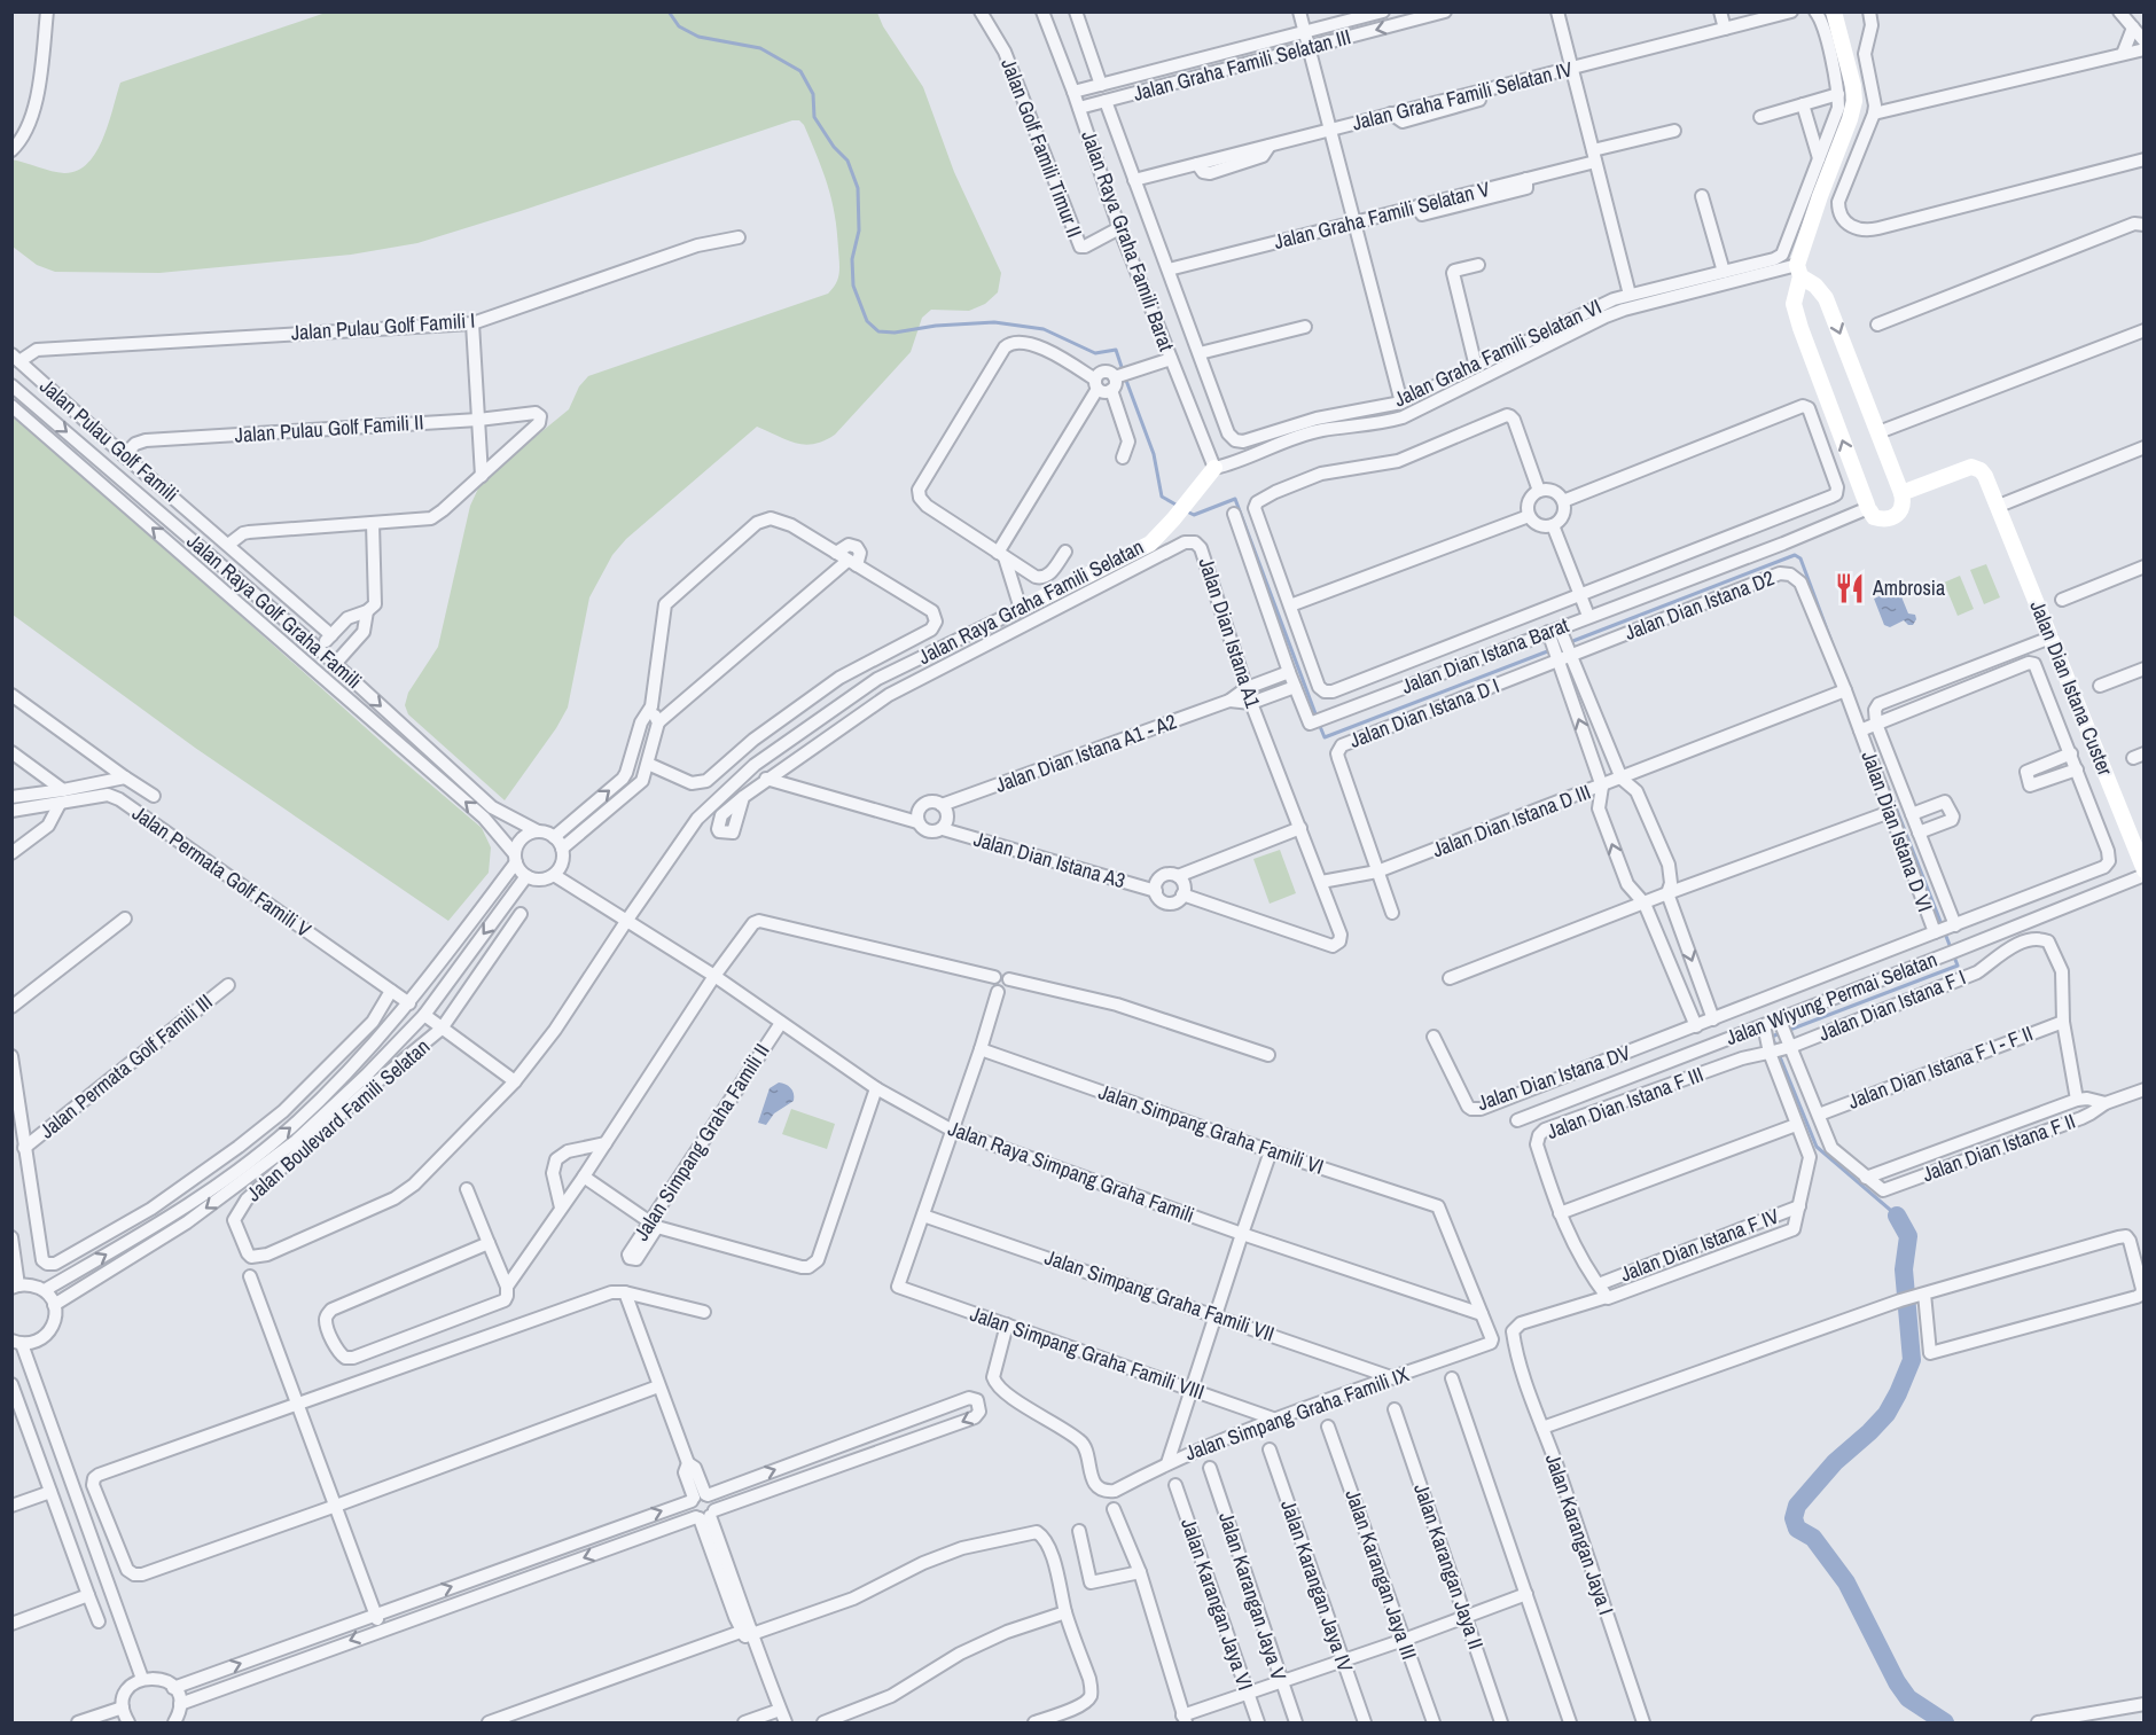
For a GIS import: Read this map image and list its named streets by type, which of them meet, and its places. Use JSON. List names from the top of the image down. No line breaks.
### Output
{"streets":{"street":["Jalan Graha Famili Selatan III","Jalan Graha Famili Selatan IV","Jalan Golf Famili Timur II","Jalan Graha Famili Selatan V","Jalan Raya Graha Famili Barat","Jalan Pulau Golf Famili I","Jalan Graha Famili Selatan VI","Jalan Pulau Golf Famili II","Jalan Pulau Golf Famili","Jalan Raya Graha Famili Selatan","Jalan Dian Istana D2","Jalan Raya Golf Graha Famili","Jalan Dian Istana A1","Jalan Dian Istana Barat","Jalan Dian Istana Custer","Jalan Dian Istana D I","Jalan Dian Istana A1 - A2","Jalan Dian Istana D III","Jalan Dian Istana D VI","Jalan Dian Istana A3","Jalan Permata Golf Famili V","Jalan Wiyung Permai Selatan","Jalan Dian Istana F I","Jalan Permata Golf Famili III","Jalan Dian Istana F I - F II","Jalan Dian Istana DV","Jalan Dian Istana F III","Jalan Boulevard Famili Selatan","Jalan Simpang Graha Famili VI","Jalan Simpang Graha Famili II","Jalan Dian Istana F II","Jalan Raya Simpang Graha Famili","Jalan Dian Istana F IV","Jalan Simpang Graha Famili VII","Jalan Simpang Graha Famili VIII","Jalan Simpang Graha Famili IX","Jalan Karangan Jaya I","Jalan Karangan Jaya II","Jalan Karangan Jaya III","Jalan Karangan Jaya IV","Jalan Karangan Jaya V","Jalan Karangan Jaya VI"]},"crossings":[["Jalan Graha Famili Selatan III","Jalan Raya Graha Famili Barat"],["Jalan Graha Famili Selatan III","Jalan Graha Famili Selatan VI"],["Jalan Graha Famili Selatan IV","Jalan Graha Famili Selatan VI"],["Jalan Golf Famili Timur II","Jalan Raya Graha Famili Barat"],["Jalan Graha Famili Selatan V","Jalan Graha Famili Selatan VI"],["Jalan Raya Graha Famili Barat","Jalan Raya Graha Famili Selatan"],["Jalan Pulau Golf Famili I","Jalan Pulau Golf Famili"],["Jalan Pulau Golf Famili II","Jalan Pulau Golf Famili"],["Jalan Raya Graha Famili Selatan","Jalan Boulevard Famili Selatan"],["Jalan Raya Graha Famili Selatan","Jalan Raya Simpang Graha Famili"],["Jalan Dian Istana D2","Jalan Dian Istana D I"],["Jalan Dian Istana D2","Jalan Dian Istana D VI"],["Jalan Raya Golf Graha Famili","Jalan Boulevard Famili Selatan"],["Jalan Raya Golf Graha Famili","Jalan Raya Simpang Graha Famili"],["Jalan Dian Istana A1","Jalan Dian Istana A1 - A2"],["Jalan Dian Istana A1","Jalan Dian Istana D III"],["Jalan Dian Istana A1","Jalan Dian Istana A3"],["Jalan Dian Istana Barat","Jalan Dian Istana A1 - A2"],["Jalan Dian Istana Custer","Jalan Dian Istana D VI"],["Jalan Dian Istana Custer","Jalan Wiyung Permai Selatan"],["Jalan Dian Istana D I","Jalan Dian Istana D III"],["Jalan Dian Istana A1 - A2","Jalan Dian Istana A3"],["Jalan Dian Istana D III","Jalan Dian Istana D VI"],["Jalan Dian Istana D III","Jalan Dian Istana DV"],["Jalan Dian Istana D VI","Jalan Dian Istana DV"],["Jalan Permata Golf Famili V","Jalan Boulevard Famili Selatan"],["Jalan Wiyung Permai Selatan","Jalan Dian Istana F II"],["Jalan Wiyung Permai Selatan","Jalan Dian Istana F IV"],["Jalan Dian Istana F I","Jalan Dian Istana F I - F II"],["Jalan Dian Istana F I","Jalan Dian Istana F III"],["Jalan Dian Istana F I","Jalan Dian Istana F II"],["Jalan Dian Istana F I","Jalan Dian Istana F IV"],["Jalan Dian Istana F I - F II","Jalan Dian Istana F II"],["Jalan Dian Istana F III","Jalan Dian Istana F IV"],["Jalan Dian Istana F III","Jalan Karangan Jaya I"],["Jalan Boulevard Famili Selatan","Jalan Raya Simpang Graha Famili"],["Jalan Simpang Graha Famili VI","Jalan Simpang Graha Famili IX"],["Jalan Simpang Graha Famili II","Jalan Raya Simpang Graha Famili"],["Jalan Raya Simpang Graha Famili","Jalan Simpang Graha Famili IX"],["Jalan Dian Istana F IV","Jalan Karangan Jaya I"],["Jalan Simpang Graha Famili VII","Jalan Simpang Graha Famili VIII"],["Jalan Simpang Graha Famili VII","Jalan Simpang Graha Famili IX"],["Jalan Simpang Graha Famili VIII","Jalan Simpang Graha Famili IX"]],"places":{"restaurant":["Ambrosia"]}}
